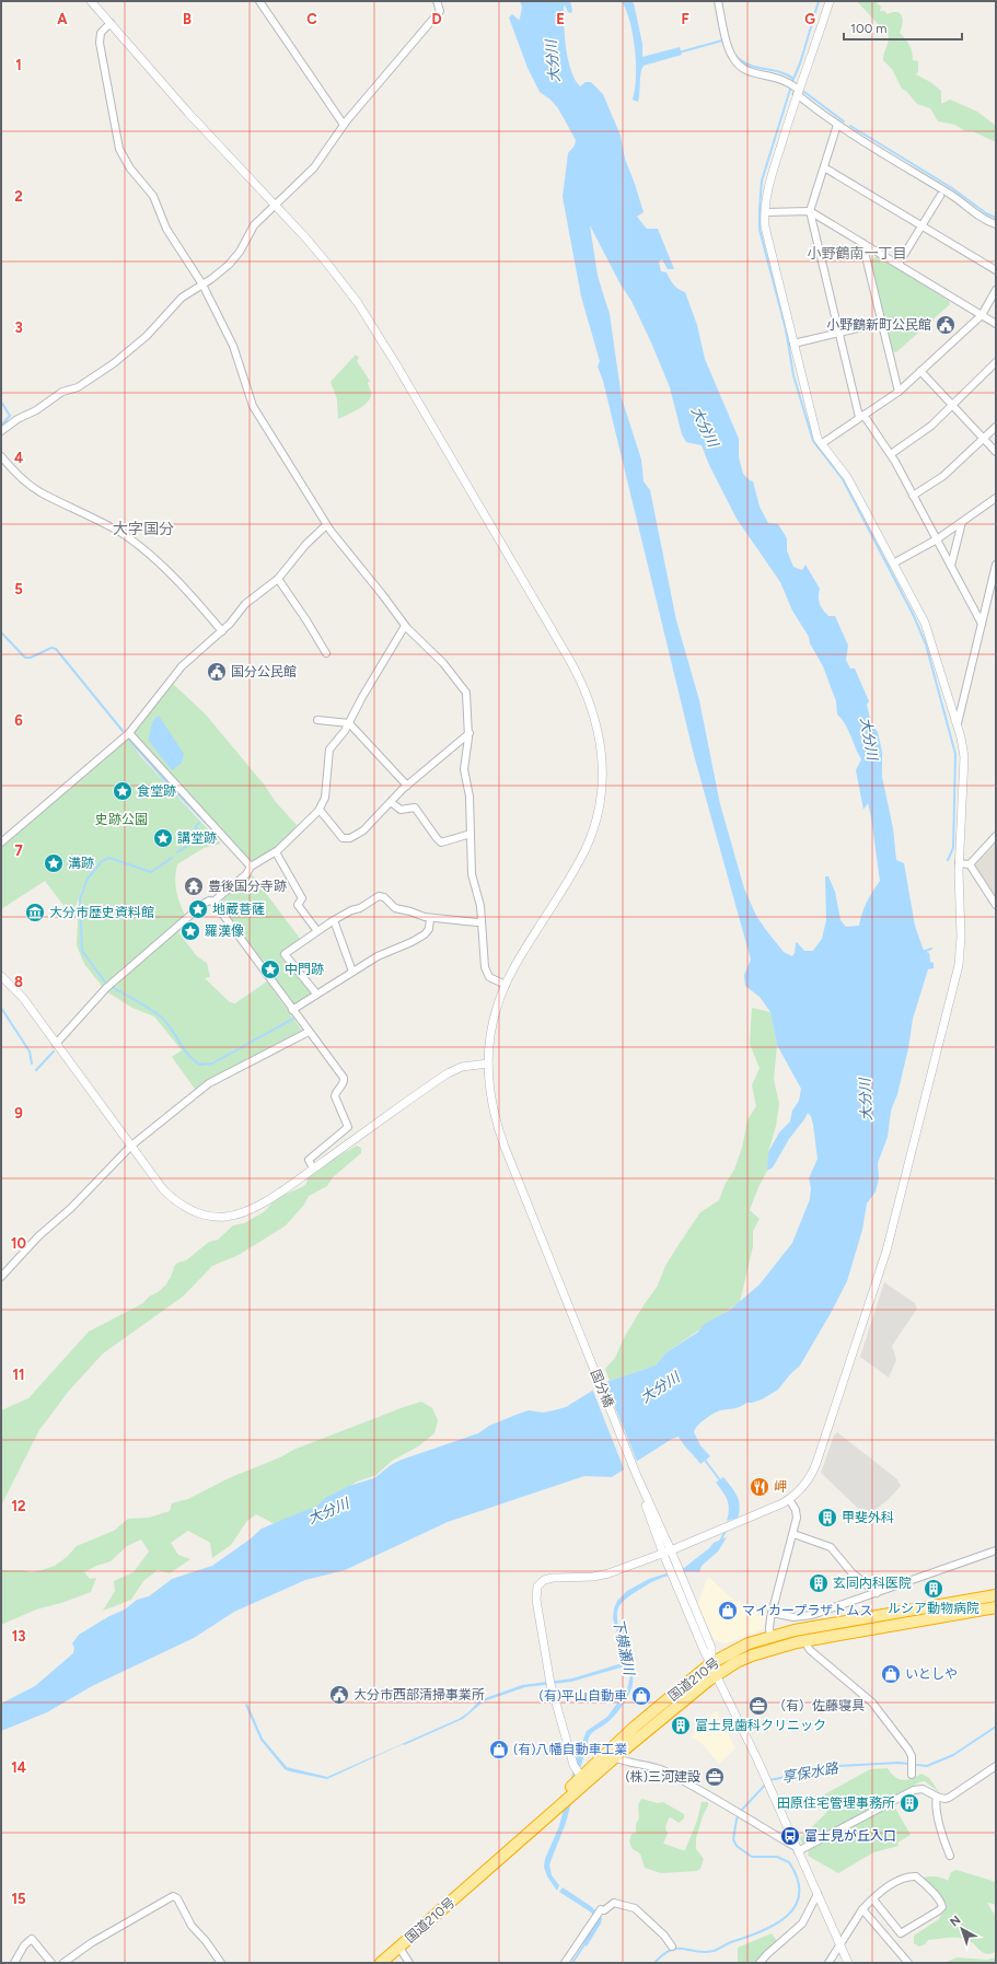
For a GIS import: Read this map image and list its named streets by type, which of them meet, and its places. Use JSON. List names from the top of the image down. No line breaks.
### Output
{"streets":{"highway":["国道210号"],"street":["国分橋"]},"districts":["小野鶴南一丁目","大字国分"],"water":["大分川","下横瀬川","享保水路"],"parks":["史跡公園"],"places":{"public building":["小野鶴新町公民館","国分公民館","大分市西部清掃事業所"],"place":["食堂跡","講堂跡","溝跡","地蔵菩薩","羅漢像","中門跡"],"temple":["豊後国分寺跡"],"museum":["大分市歴史資料館"],"restaurant":["岬"],"building":["甲斐外科","玄同内科医院","ルシア動物病院","富士見歯科クリニック","田原住宅管理事務所"],"shop":["マイカープラザトムス","いとしや","(有)平山自動車","(有)八幡自動車工業"],"office":["（有）佐藤寝具","(株)三河建設"],"bus stop":["富士見が丘入口"]},"scale_bar":"100 m","north":"top left","grid":{"columns":["A","B","C","D","E","F","G"],"rows":["1","2","3","4","5","6","7","8","9","10","11","12","13","14","15"]}}
